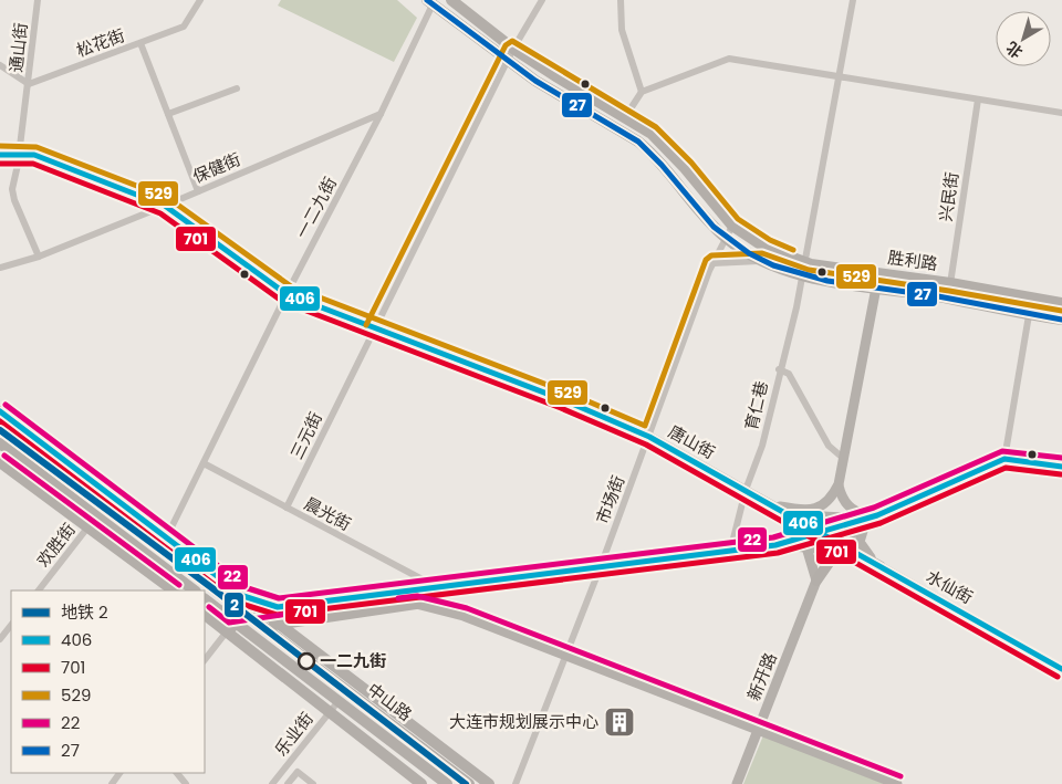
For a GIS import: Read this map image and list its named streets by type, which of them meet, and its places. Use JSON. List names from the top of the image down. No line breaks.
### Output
{"streets":{"main road":["胜利路","唐山街","水仙街","新开路","中山路"],"street":["松花街","通山街","保健街","兴民街","一二九街","育仁巷","三元街","市场街","晨光街","欢胜街","乐业街"]},"crossings":[["松花街","通山街"],["通山街","保健街"],["通山街","唐山街"],["保健街","一二九街"],["保健街","唐山街"],["兴民街","胜利路"],["一二九街","胜利路"],["一二九街","唐山街"],["一二九街","晨光街"],["一二九街","中山路"],["胜利路","育仁巷"],["胜利路","三元街"],["胜利路","市场街"],["育仁巷","唐山街"],["三元街","唐山街"],["三元街","晨光街"],["唐山街","市场街"],["唐山街","水仙街"],["中山路","乐业街"]],"places":{"other":["一二九街"],"building":["大连市规划展示中心"]},"lines":["transit line 27","transit line 529","transit line 406","transit line 701","transit line 22","metro line 2"],"legend":["地铁 2","406","701","529","22","27"],"north":"bottom left"}
